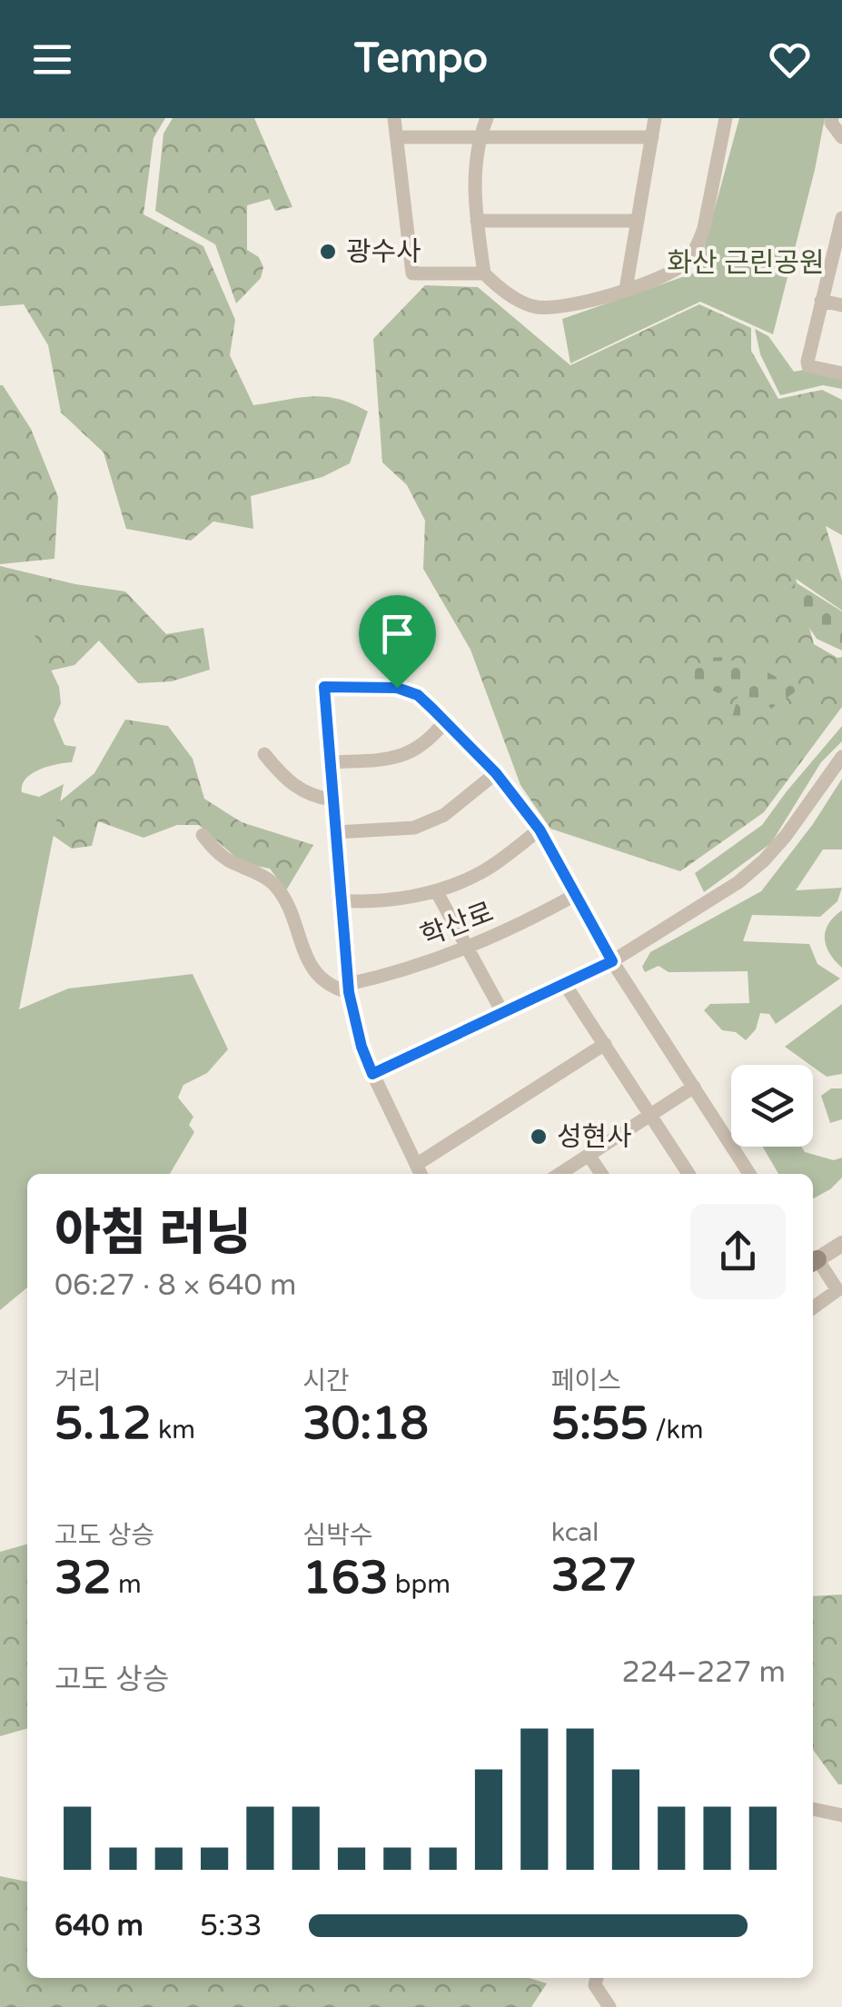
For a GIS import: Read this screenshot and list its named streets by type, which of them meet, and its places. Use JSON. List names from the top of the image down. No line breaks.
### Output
{"streets":{"street":["학산로"]},"parks":["화산 근린공원"],"places":["광수사","성현사"],"page":{"header":"Tempo","heading":["아침 러닝","06:27 · 8 × 640 m"],"stats":[["거리","5.12 km"],["시간","30:18"],["페이스","5:55 /km"],["고도 상승","32 m"],["심박수","163 bpm"],["kcal","327"]],"chart":["고도 상승","224–227 m"],"list":[{"name":"640 m","note":"5:33"}]}}
